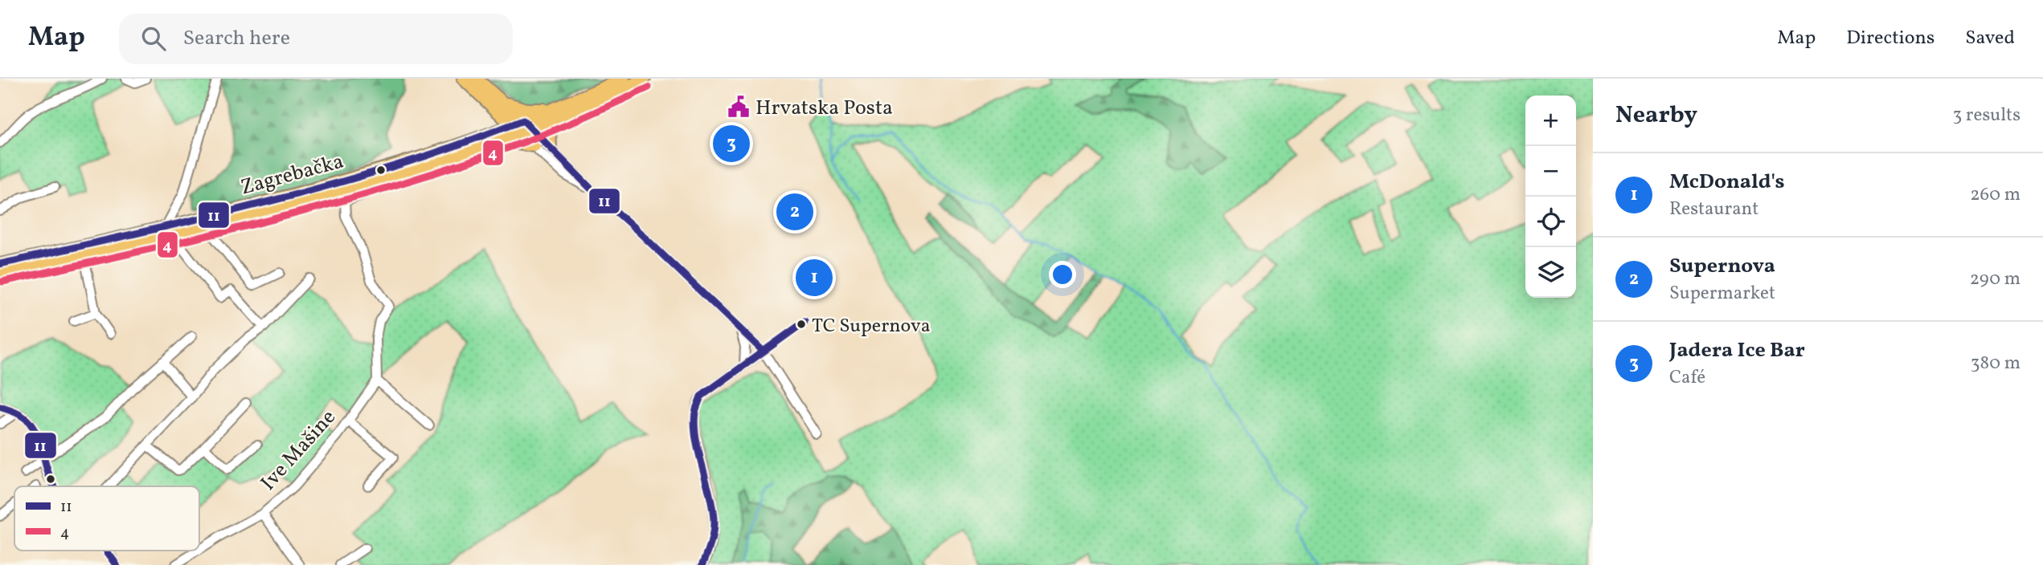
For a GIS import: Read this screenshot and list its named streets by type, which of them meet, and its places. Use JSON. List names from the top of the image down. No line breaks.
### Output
{"streets":{"main road":["Zagrebačka"],"street":["Ive Mašine"]},"places":{"public building":["Hrvatska Posta"],"other":["TC Supernova"]},"lines":["transit line 4","transit line 11"],"legend":["11","4"],"page":{"header":"Map","search":"Search here","nav":["Map","Directions","Saved"],"heading":["Nearby","3 results"],"map_buttons":["+","−"],"pins":["3","2","1"],"list":[{"mark":"1","name":"McDonald's","note":"Restaurant","value":"260 m"},{"mark":"2","name":"Supernova","note":"Supermarket","value":"290 m"},{"mark":"3","name":"Jadera Ice Bar","note":"Café","value":"380 m"}]}}
